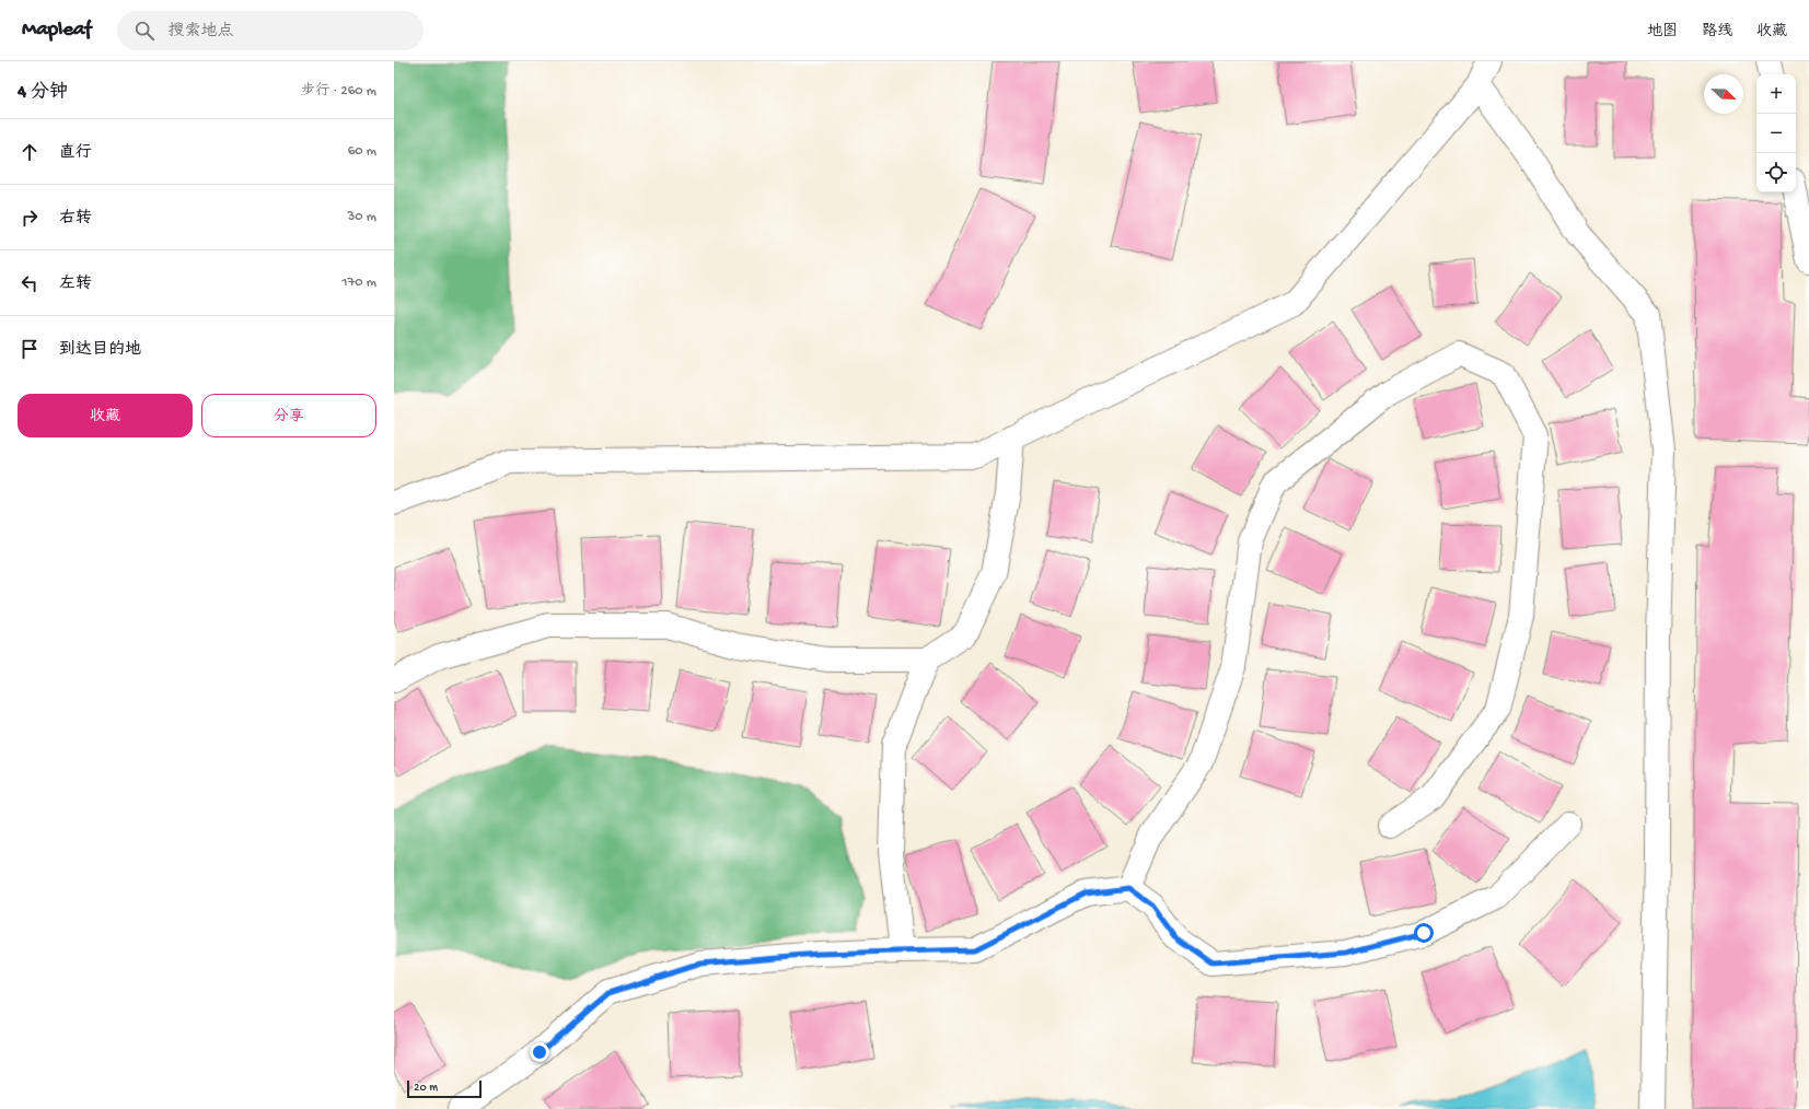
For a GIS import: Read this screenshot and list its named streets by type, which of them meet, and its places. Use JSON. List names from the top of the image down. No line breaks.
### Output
{"scale_bar":"20 m","north":"bottom right","page":{"header":"Mapleaf","search":"搜索地点","nav":["地图","路线","收藏"],"heading":["4 分钟","步行 · 260 m"],"map_buttons":["+","−"],"list":[["直行","60 m"],["右转","30 m"],["左转","170 m"],"到达目的地"],"buttons":["收藏","分享"],"scale":"20 m"}}
